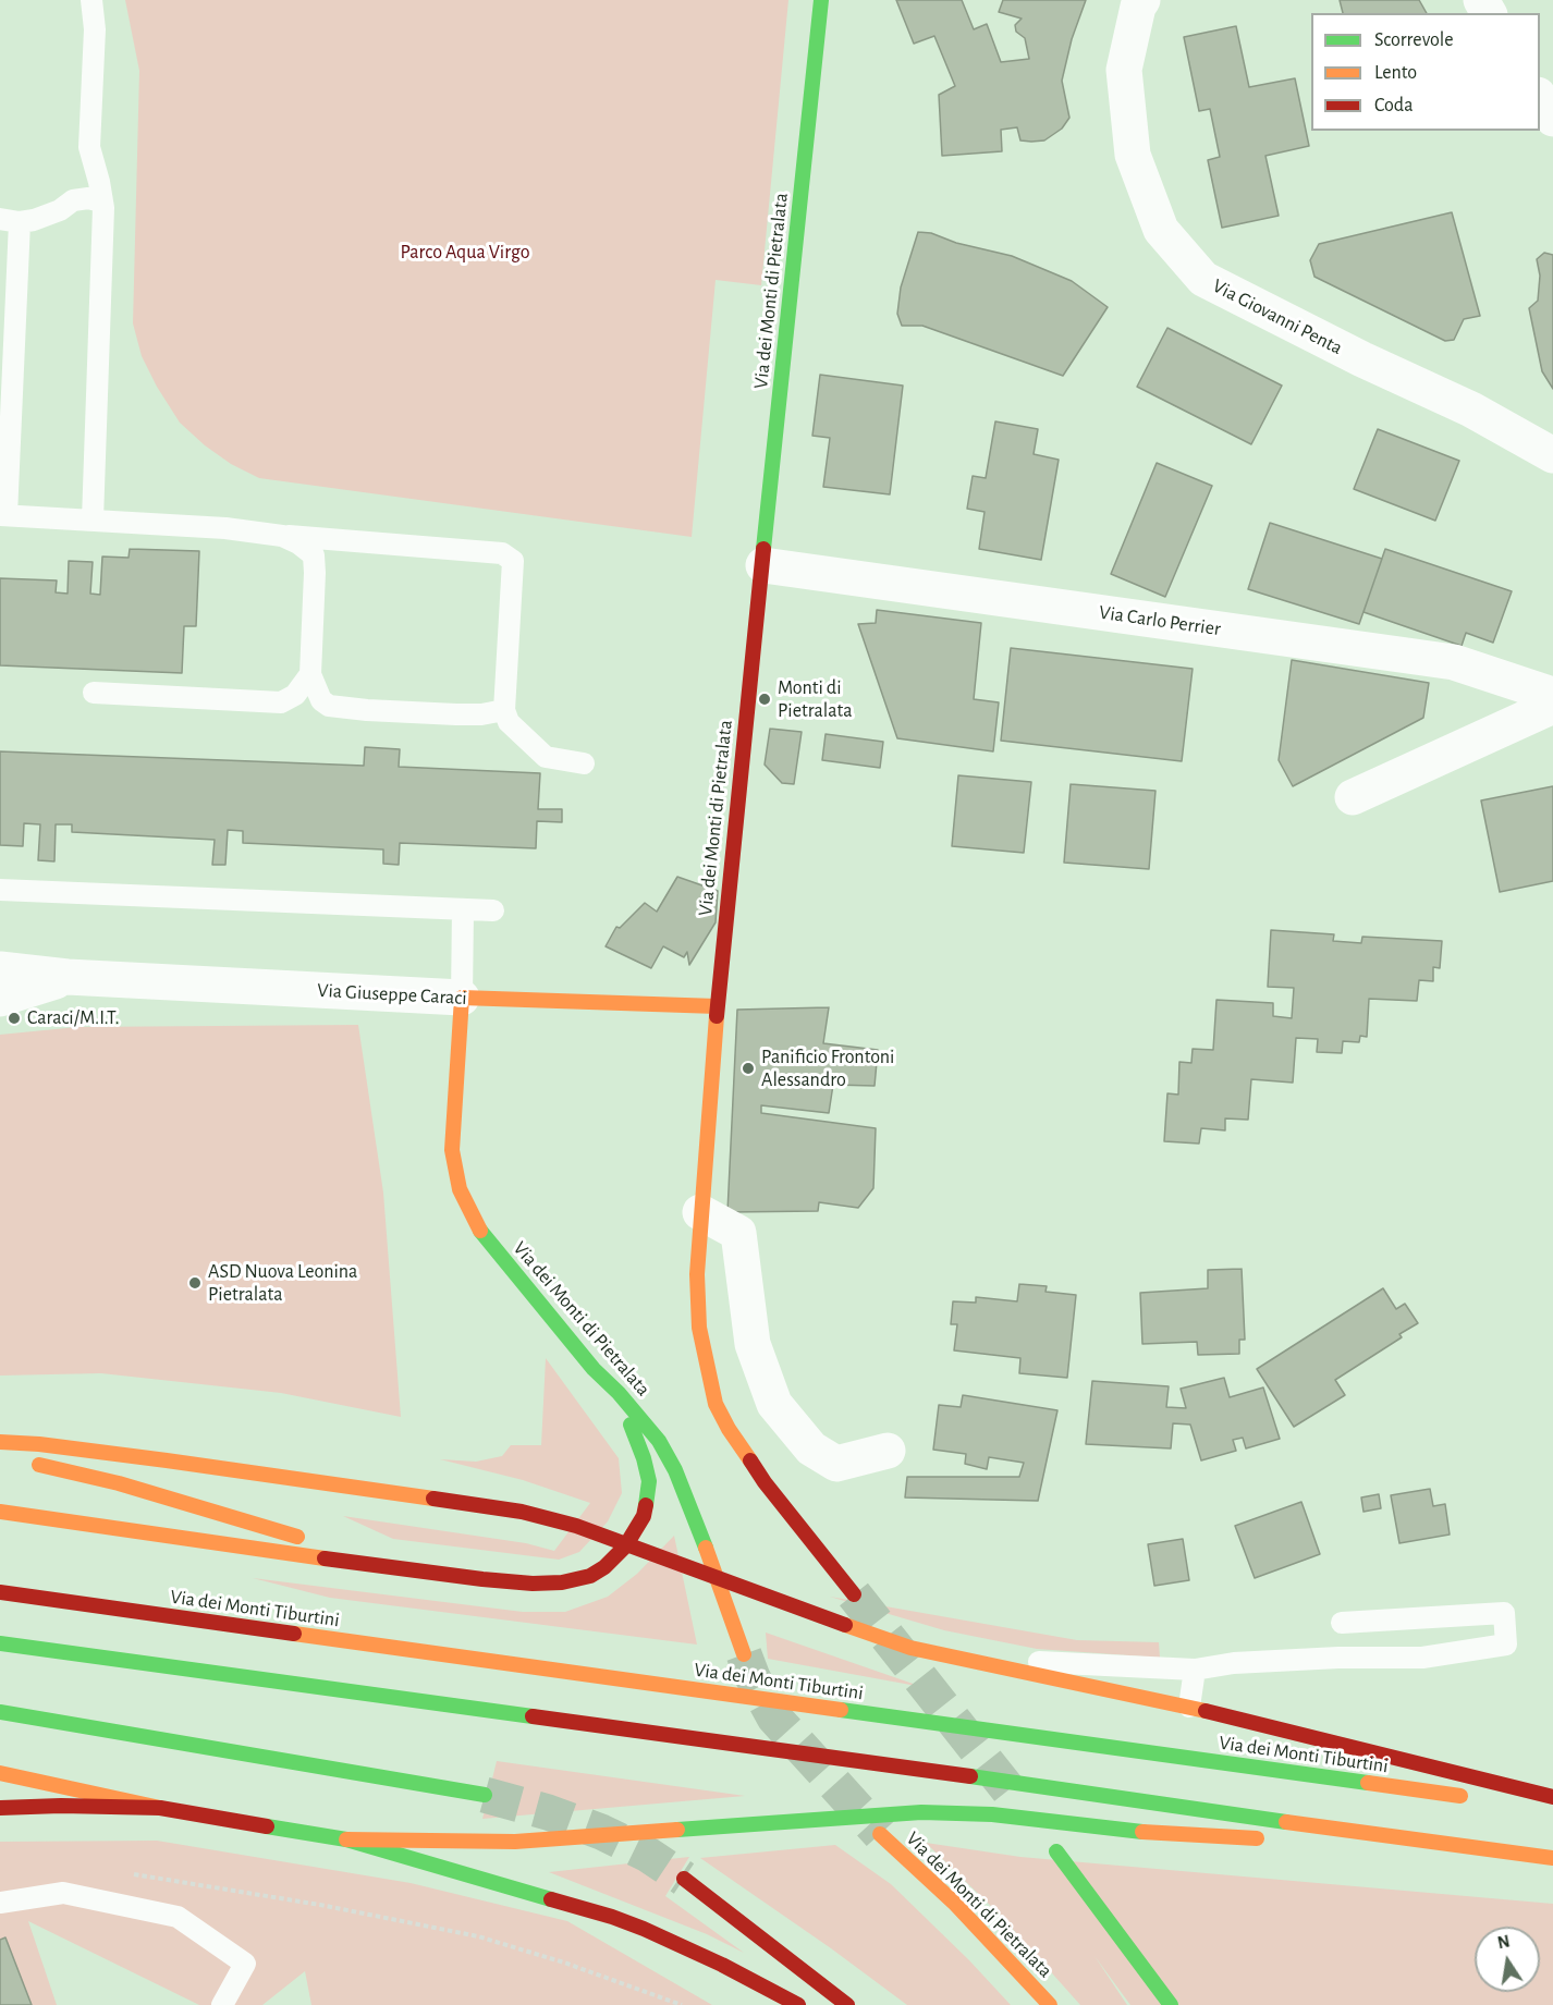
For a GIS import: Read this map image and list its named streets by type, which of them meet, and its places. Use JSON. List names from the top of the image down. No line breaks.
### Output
{"streets":{"main road":["Via dei Monti di Pietralata","Via Giuseppe Caraci","Via dei Monti Tiburtini"],"street":["Via Giovanni Penta","Via Carlo Perrier"]},"crossings":[["Via dei Monti di Pietralata","Via Carlo Perrier"],["Via dei Monti di Pietralata","Via Giuseppe Caraci"]],"parks":["Parco Aqua Virgo"],"places":["Monti di Pietralata","Caraci/M.I.T.","Panificio Frontoni Alessandro","ASD Nuova Leonina Pietralata"],"legend":["Scorrevole","Lento","Coda"],"north":"top"}
